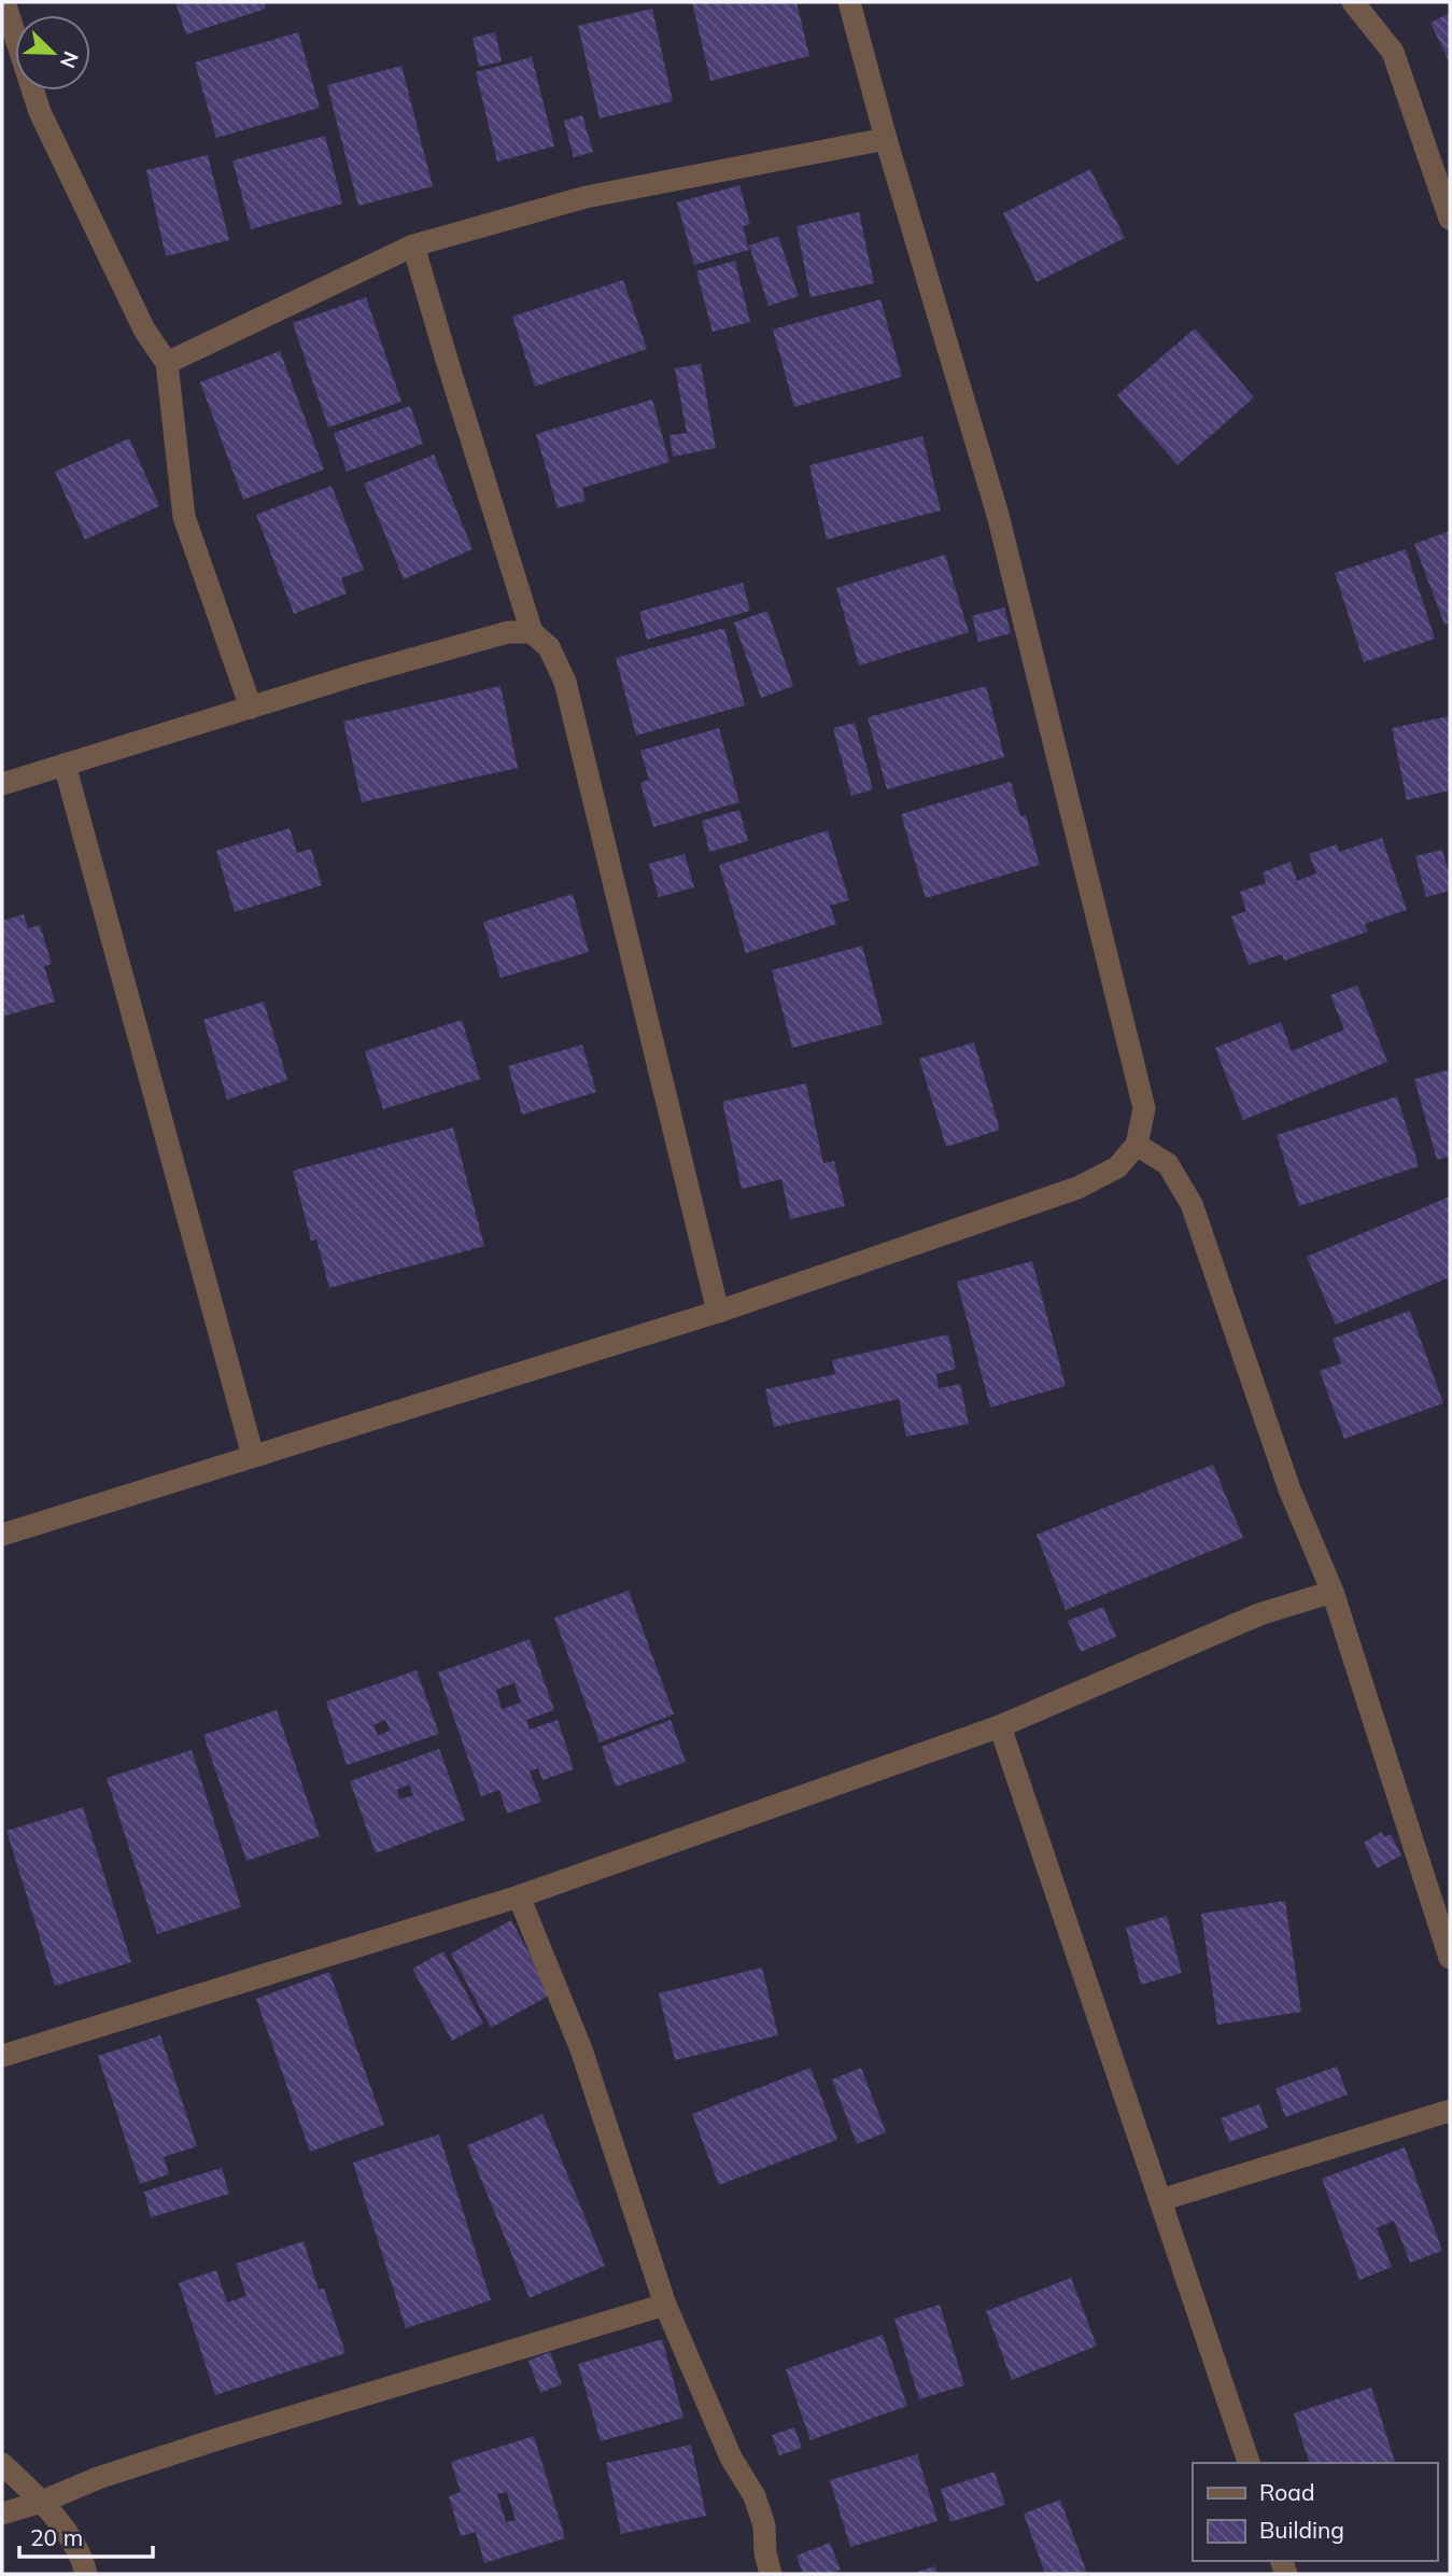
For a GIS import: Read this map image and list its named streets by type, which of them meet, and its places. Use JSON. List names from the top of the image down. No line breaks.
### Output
{"legend":["Road","Building"],"scale_bar":"20 m","north":"bottom right"}
